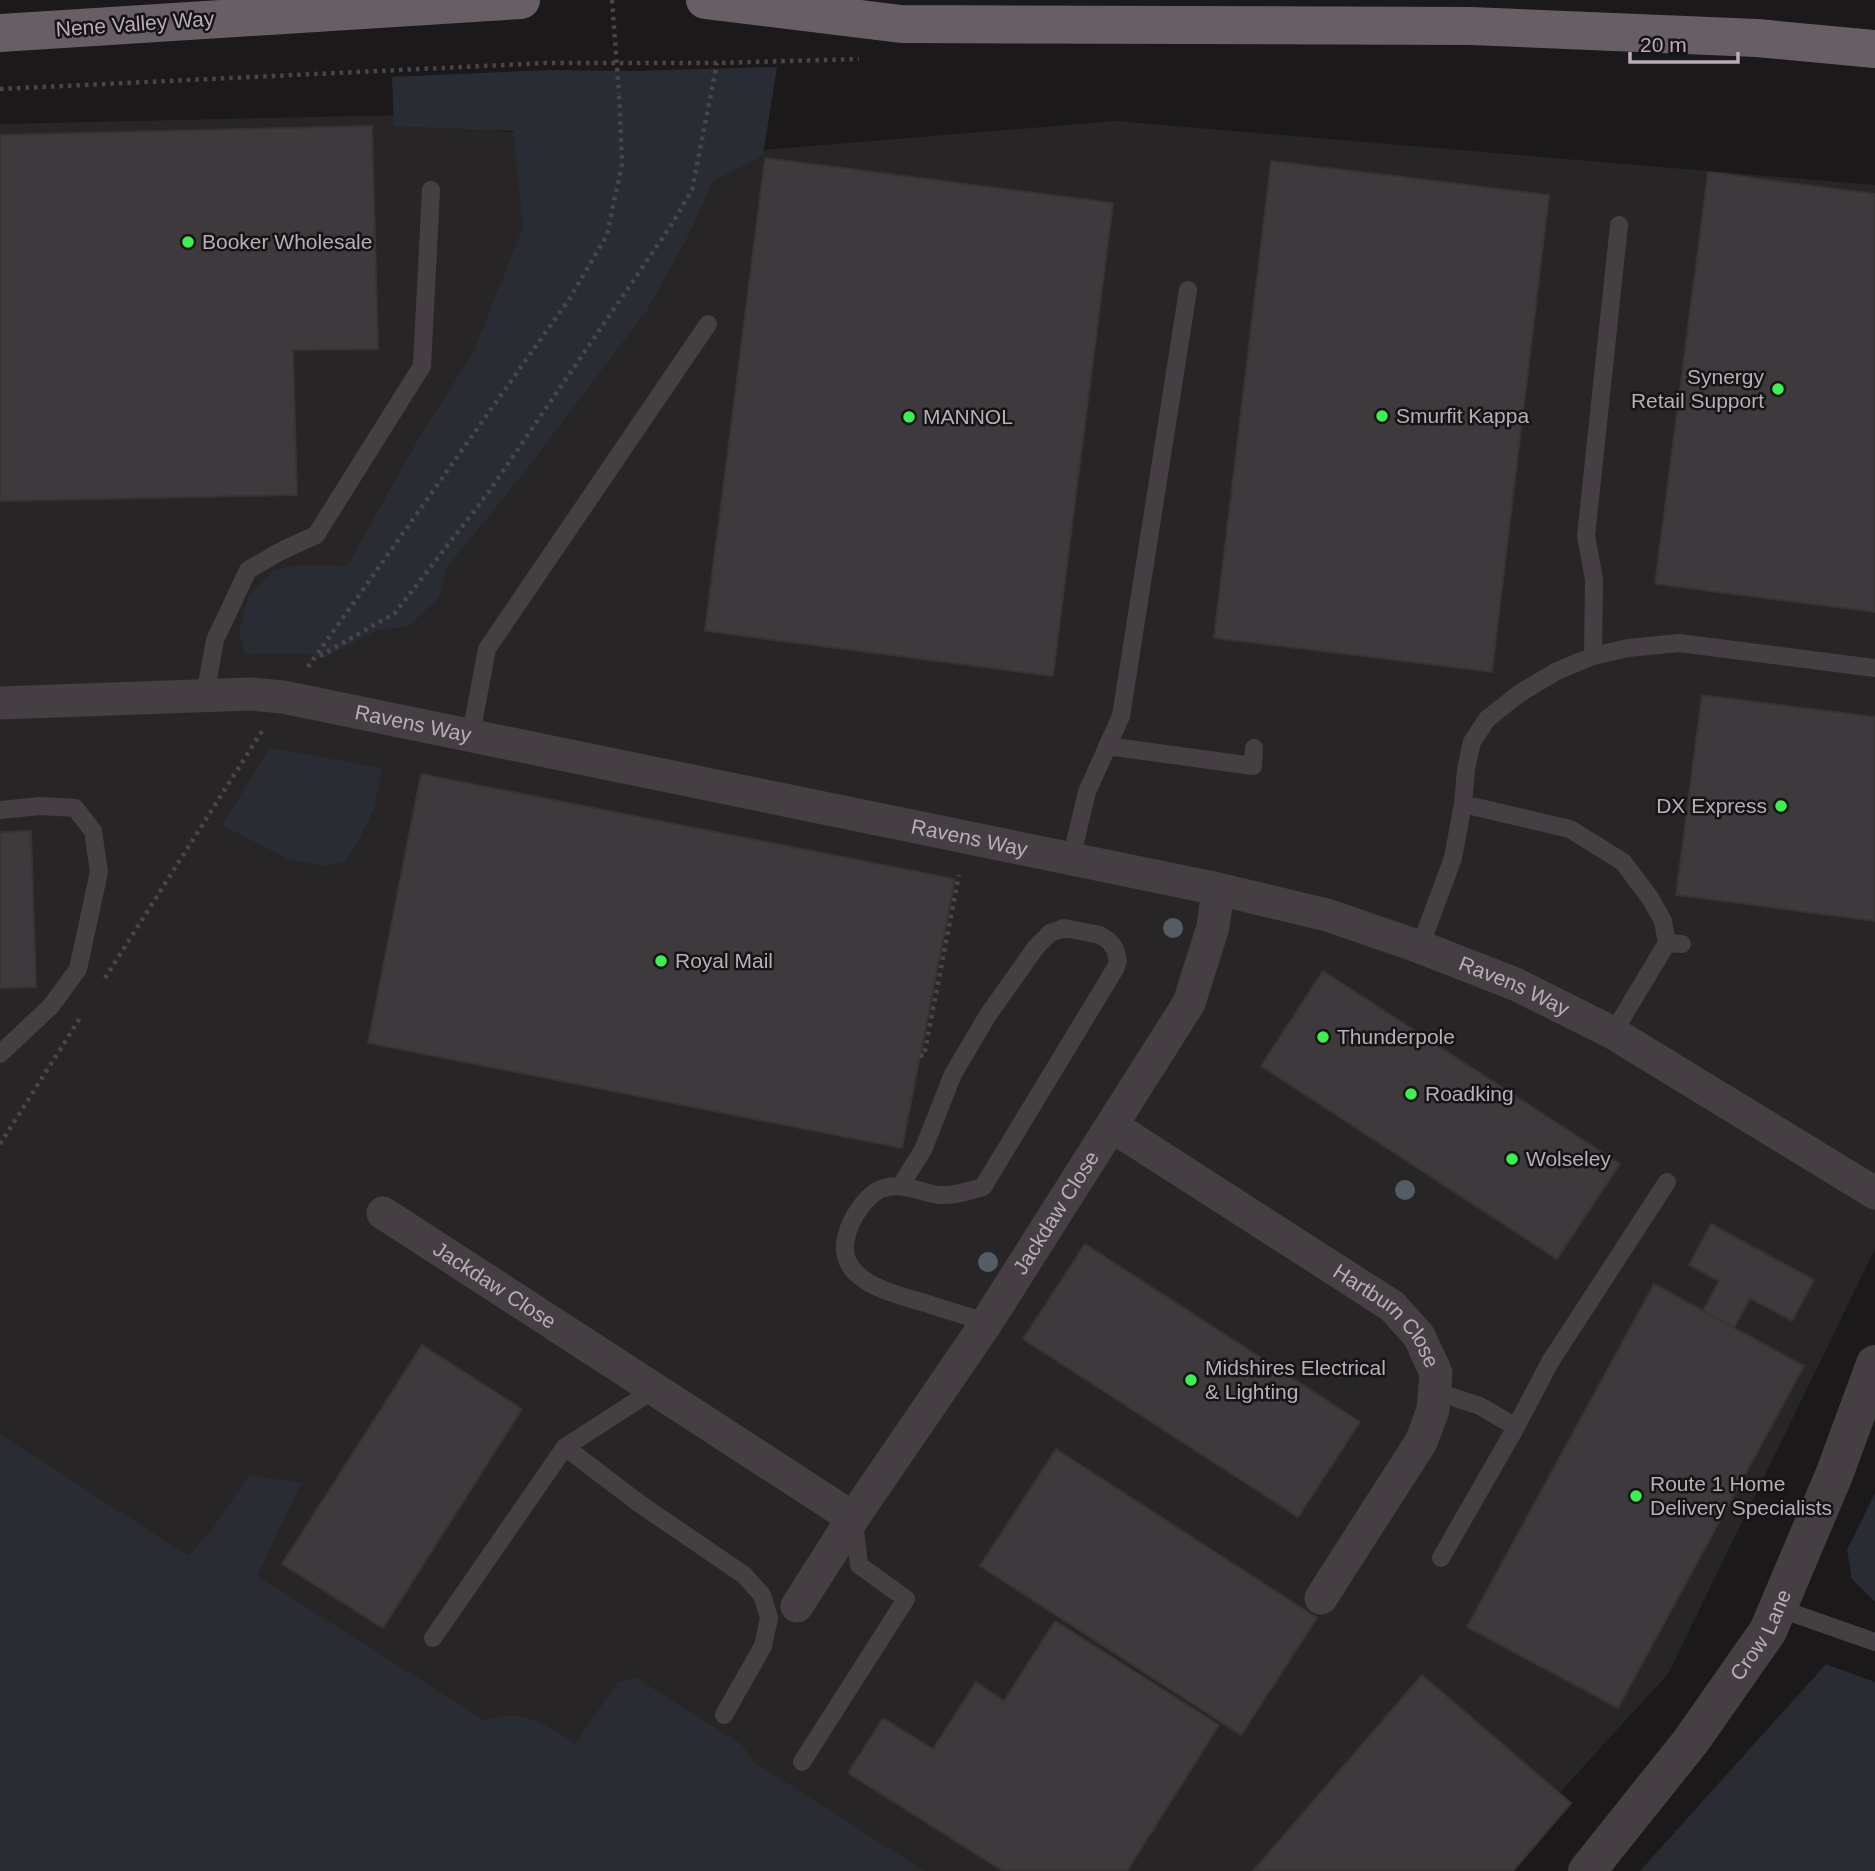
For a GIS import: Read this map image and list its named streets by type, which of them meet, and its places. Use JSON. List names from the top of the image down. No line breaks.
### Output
{"streets":{"highway":["Nene Valley Way"],"street":["Ravens Way","Jackdaw Close","Hartburn Close","Crow Lane"]},"crossings":[["Ravens Way","Jackdaw Close"],["Jackdaw Close","Hartburn Close"]],"places":["Booker Wholesale","Synergy Retail Support","Smurfit Kappa","MANNOL","DX Express","Royal Mail","Thunderpole","Roadking","Wolseley","Midshires Electrical & Lighting","Route 1 Home Delivery Specialists"],"scale_bar":"20 m"}
